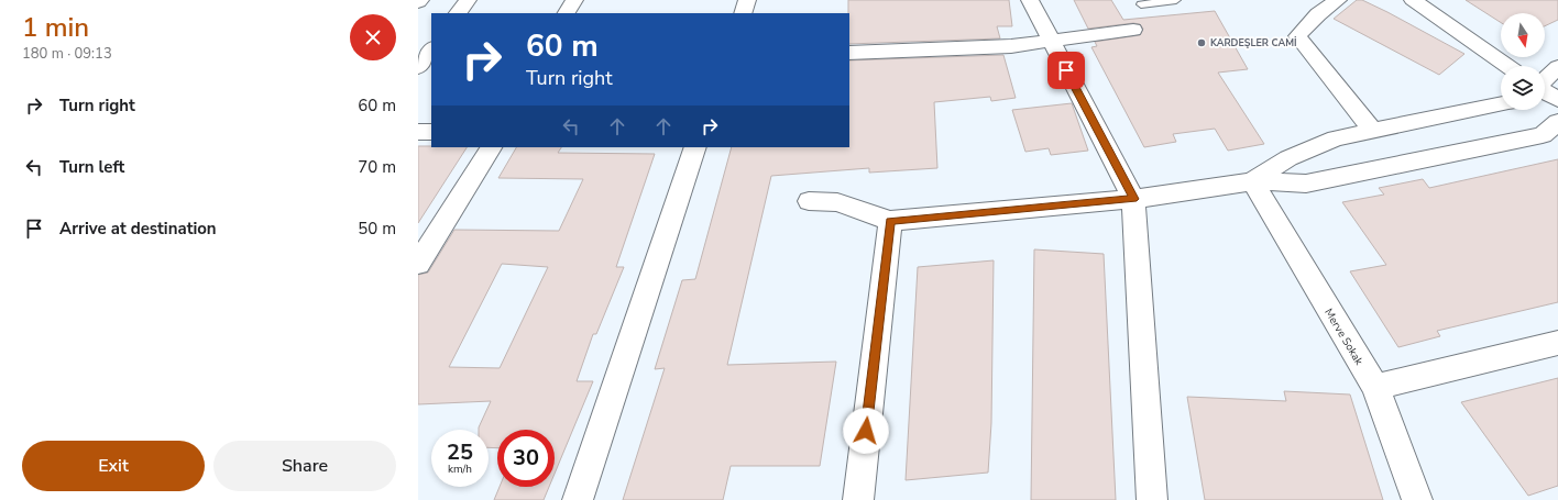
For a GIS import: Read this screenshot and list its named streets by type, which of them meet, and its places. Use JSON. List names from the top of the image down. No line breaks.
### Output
{"streets":{"main road":["Merve Sokak"]},"places":["KARDEŞLER CAMİ"],"north":"bottom","page":{"heading":["1 min","180 m · 09:13"],"turn":["60 m","Turn right"],"list":[{"name":"Turn right","value":"60 m"},{"name":"Turn left","value":"70 m"},{"name":"Arrive at destination","value":"50 m"}],"speed":"25 km/h","limit":"30","buttons":["Exit","Share"]}}
